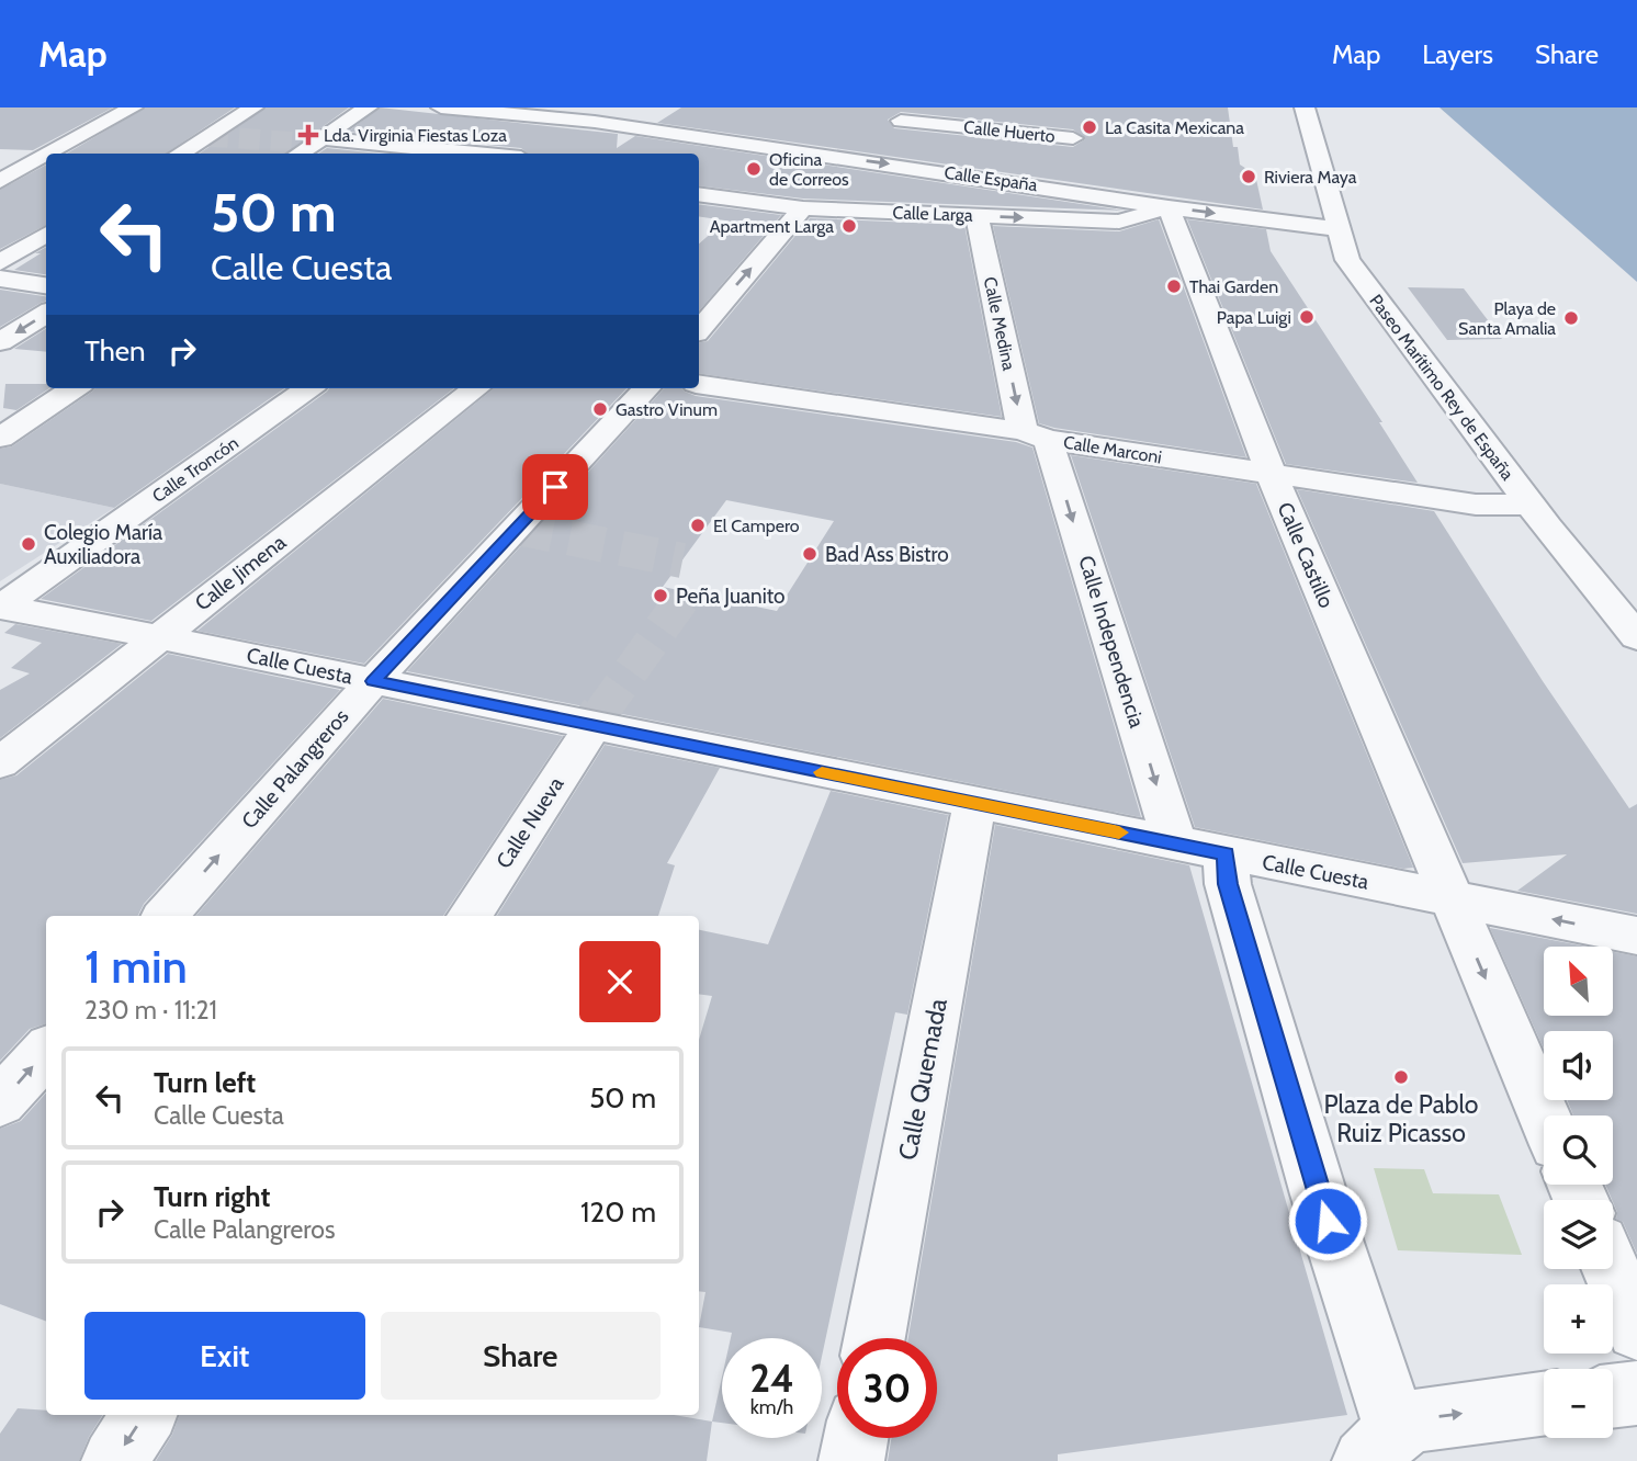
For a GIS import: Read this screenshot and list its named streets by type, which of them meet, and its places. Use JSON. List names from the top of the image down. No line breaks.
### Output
{"streets":{"street":["Calle Huerto","Calle España","Calle Larga","Calle Medina","Paseo Marítimo Rey de España","Calle Marconi","Calle Troncón","Calle Castillo","Calle Jimena","Calle Independencia","Calle Cuesta","Calle Palangreros","Calle Nueva","Calle Quemada"]},"crossings":[["Calle Huerto","Calle España"],["Calle España","Calle Larga"],["Calle España","Paseo Marítimo Rey de España"],["Calle España","Calle Castillo"],["Calle Larga","Calle Medina"],["Calle Larga","Calle Castillo"],["Calle Medina","Calle Marconi"],["Calle Medina","Calle Independencia"],["Paseo Marítimo Rey de España","Calle Marconi"],["Calle Marconi","Calle Castillo"],["Calle Marconi","Calle Independencia"],["Calle Troncón","Calle Cuesta"],["Calle Castillo","Calle Cuesta"],["Calle Jimena","Calle Cuesta"],["Calle Independencia","Calle Cuesta"],["Calle Cuesta","Calle Palangreros"],["Calle Cuesta","Calle Nueva"],["Calle Cuesta","Calle Quemada"]],"one_way":["Calle España","Calle Larga","Calle Medina","Calle Independencia","Calle Palangreros"],"places":{"other":["La Casita Mexicana","Oficina de Correos","Riviera Maya","Apartment Larga","Thai Garden","Papa Luigi","Playa de Santa Amalia","Gastro Vinum","El Campero","Colegio María Auxiliadora","Bad Ass Bistro","Peña Juanito","Plaza de Pablo Ruiz Picasso"],"health":["Lda. Virginia Fiestas Loza"]},"north":"top left","page":{"header":"Map","nav":["Map","Layers","Share"],"turn":["50 m","Calle Cuesta"],"then":"Then","heading":["1 min","230 m · 11:21"],"map_buttons":["+","−"],"list":[{"name":"Turn left","note":"Calle Cuesta","value":"50 m"},{"name":"Turn right","note":"Calle Palangreros","value":"120 m"}],"buttons":["Exit","Share"],"speed":"24 km/h","limit":"30"}}
